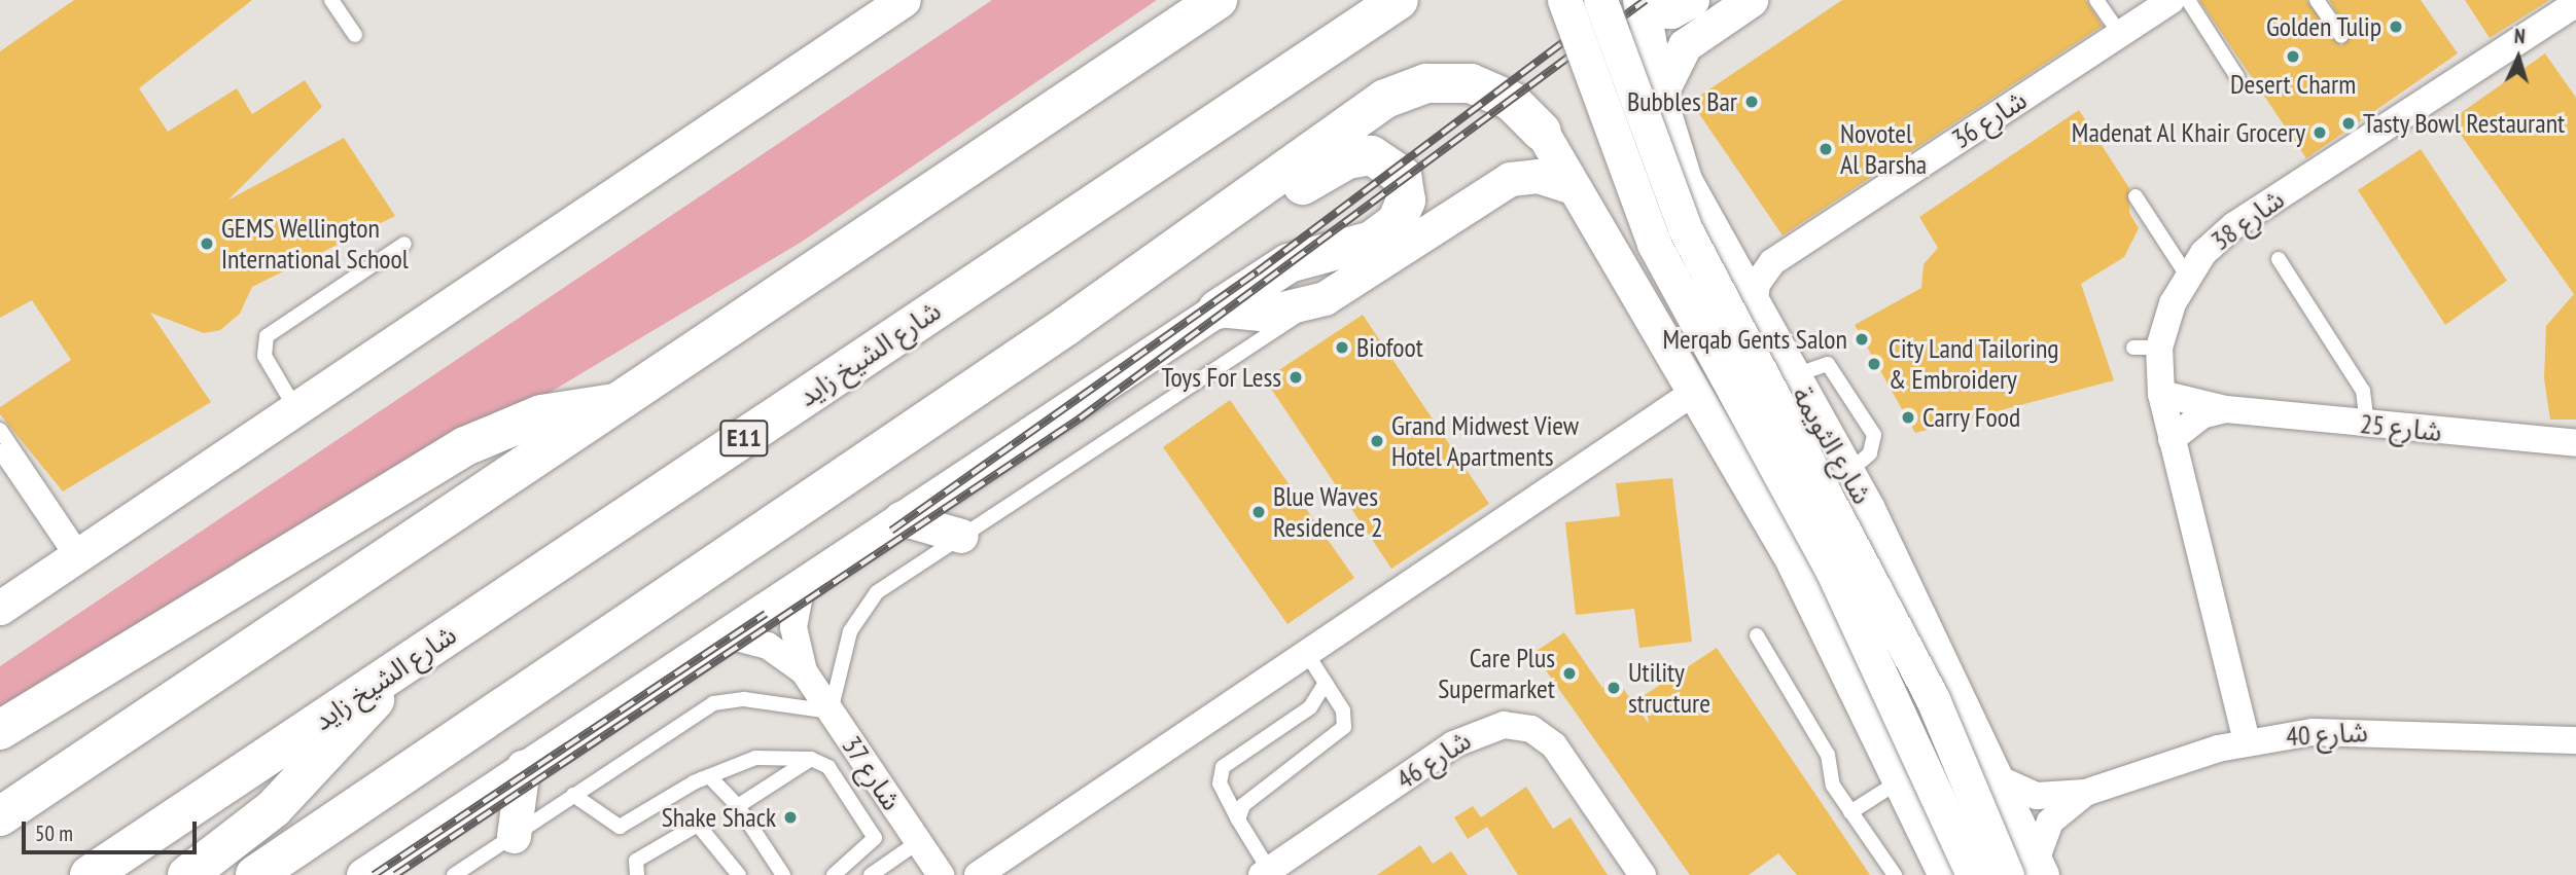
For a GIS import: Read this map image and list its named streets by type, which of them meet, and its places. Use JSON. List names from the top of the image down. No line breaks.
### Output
{"streets":{"highway":["شارع الشيخ زايد","E11"],"street":["شارع 36","شارع 38","شارع 25","شارع الثويمة","شارع 40","شارع 46","شارع 37"]},"crossings":[["شارع 36","شارع الثويمة"],["شارع 38","شارع 25"],["شارع 38","شارع 40"],["شارع الثويمة","شارع 40"]],"places":["Golden Tulip","Desert Charm","Bubbles Bar","Tasty Bowl Restaurant","Madenat Al Khair Grocery","Novotel Al Barsha","GEMS Wellington International School","Merqab Gents Salon","Biofoot","City Land Tailoring & Embroidery","Toys For Less","Carry Food","Grand Midwest View Hotel Apartments","Blue Waves Residence 2","Care Plus Supermarket","Utility structure","Shake Shack"],"scale_bar":"50 m","north":"top"}
